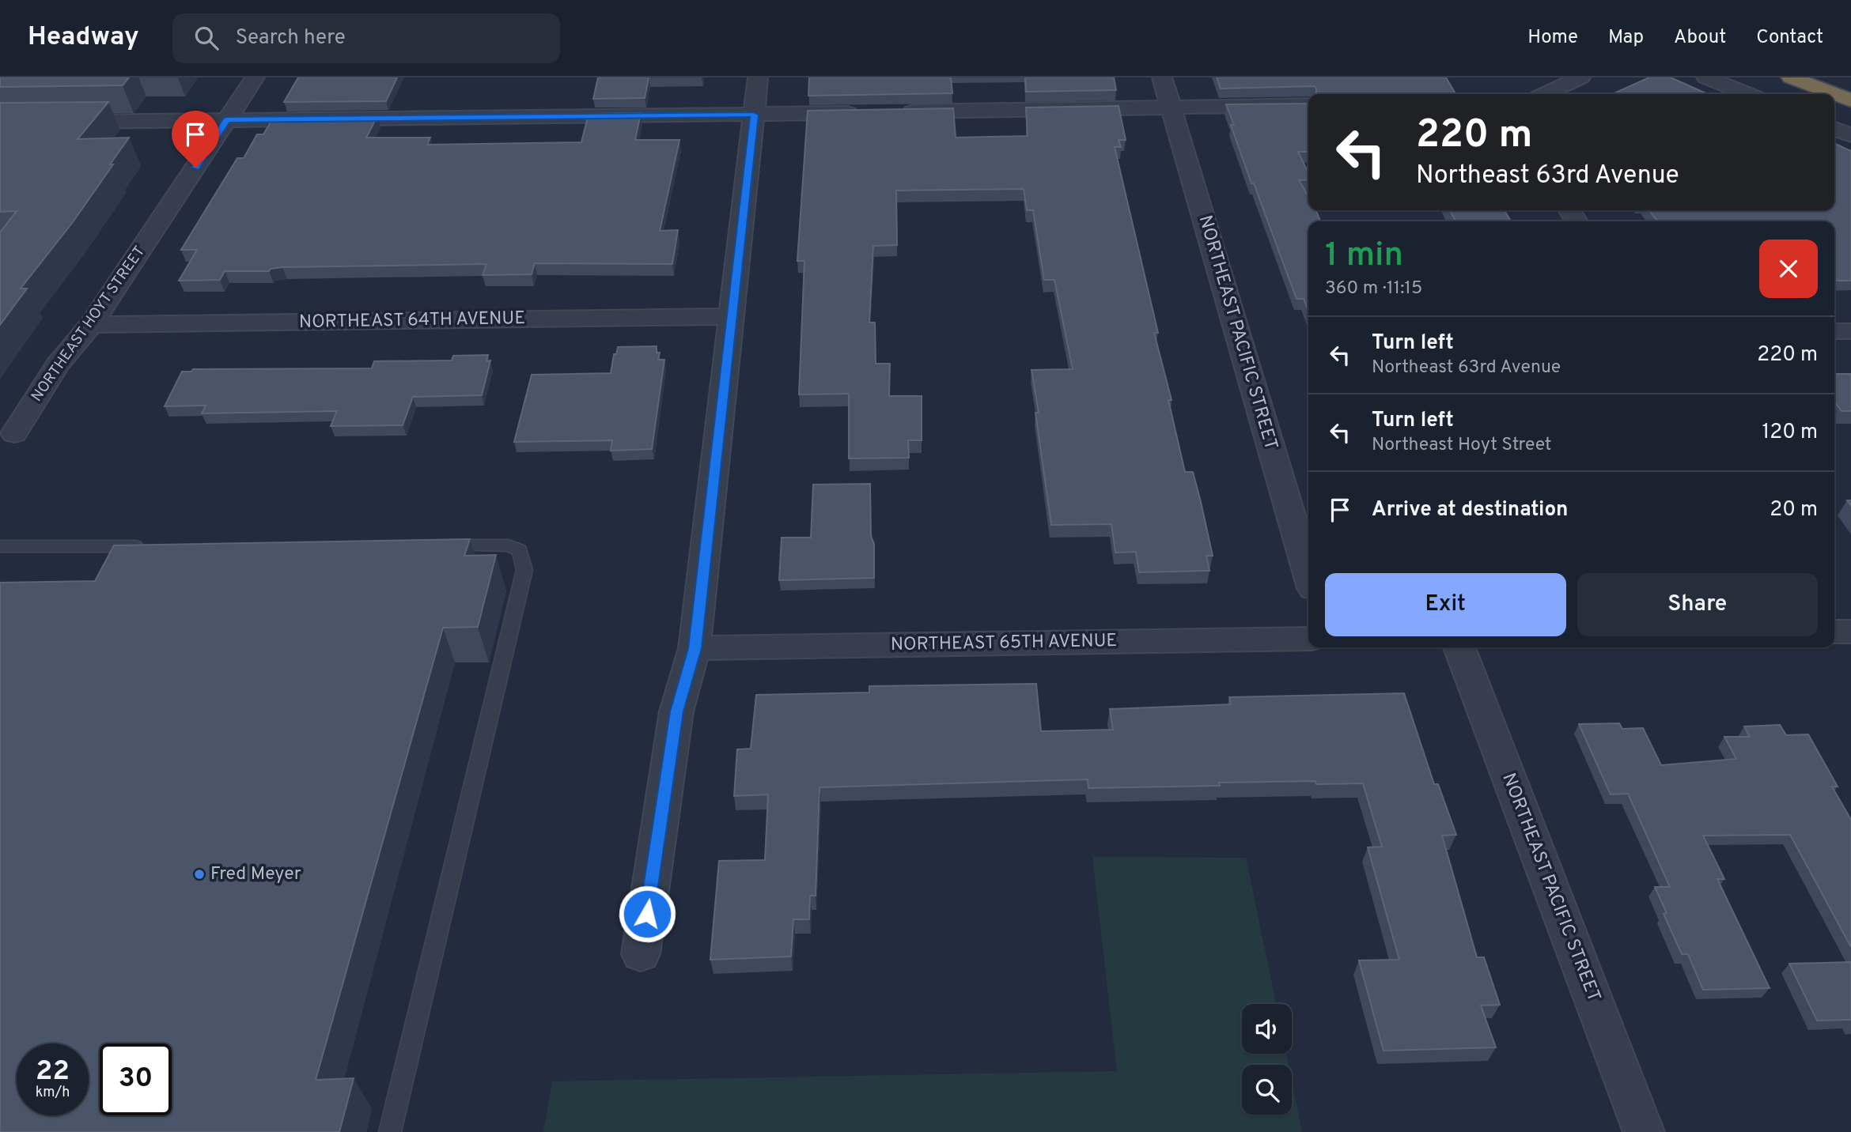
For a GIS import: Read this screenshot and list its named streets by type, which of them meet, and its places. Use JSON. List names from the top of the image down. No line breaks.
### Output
{"streets":{"street":["NORTHEAST 64TH AVENUE","NORTHEAST HOYT STREET","NORTHEAST PACIFIC STREET","NORTHEAST 65TH AVENUE"]},"crossings":[["NORTHEAST 64TH AVENUE","NORTHEAST HOYT STREET"]],"places":["Fred Meyer"],"page":{"header":"Headway","search":"Search here","nav":["Home","Map","About","Contact"],"turn":["220 m","Northeast 63rd Avenue"],"heading":["1 min","360 m · 11:15"],"list":[{"name":"Turn left","note":"Northeast 63rd Avenue","value":"220 m"},{"name":"Turn left","note":"Northeast Hoyt Street","value":"120 m"},{"name":"Arrive at destination","value":"20 m"}],"buttons":["Exit","Share"],"speed":"22 km/h","limit":"30"}}
